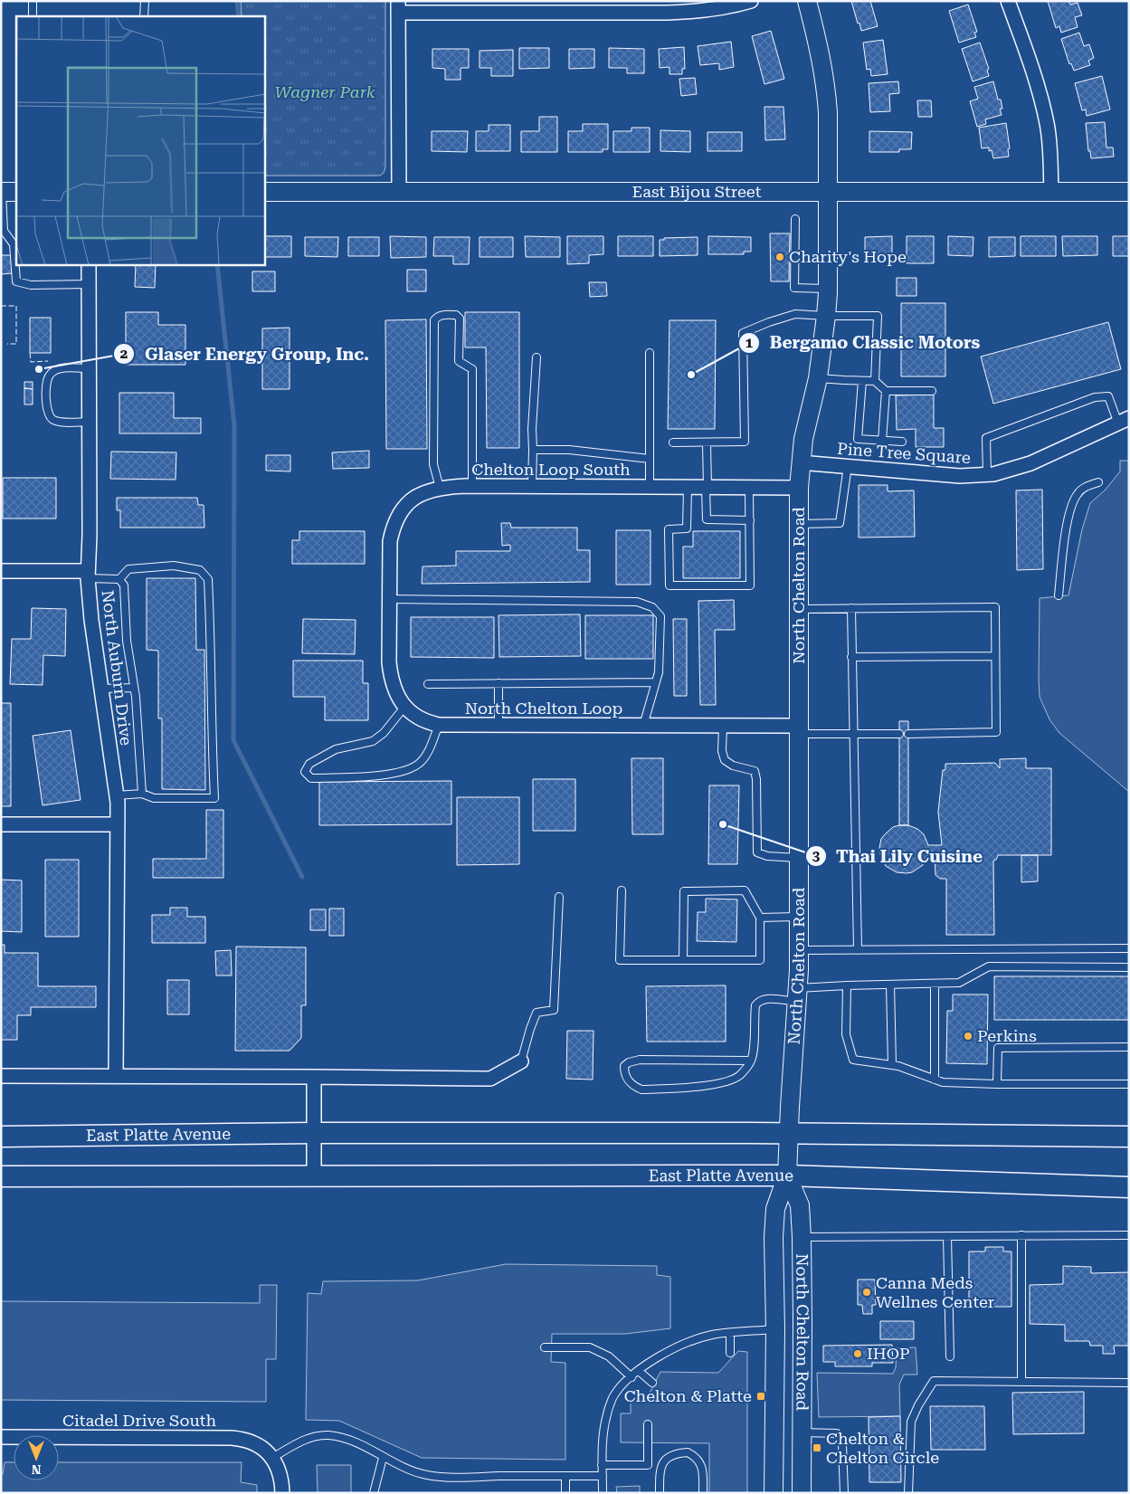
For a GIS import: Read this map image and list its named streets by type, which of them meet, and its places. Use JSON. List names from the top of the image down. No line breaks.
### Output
{"streets":{"main road":["East Bijou Street","North Chelton Road","East Platte Avenue"],"street":["Pine Tree Square","Chelton Loop South","North Auburn Drive","North Chelton Loop","Citadel Drive South"]},"crossings":[["East Bijou Street","North Chelton Road"],["Pine Tree Square","North Chelton Road"],["Chelton Loop South","North Chelton Road"],["Chelton Loop South","North Chelton Loop"],["North Chelton Road","North Chelton Loop"],["North Chelton Road","East Platte Avenue"]],"parks":["Wagner Park"],"places":{"other":["Charity's Hope","Glaser Energy Group, Inc.","Bergamo Classic Motors","Thai Lily Cuisine","Perkins","Canna Meds Wellnes Center","IHOP"],"transit":["Chelton & Platte","Chelton & Chelton Circle"]},"north":"bottom"}
